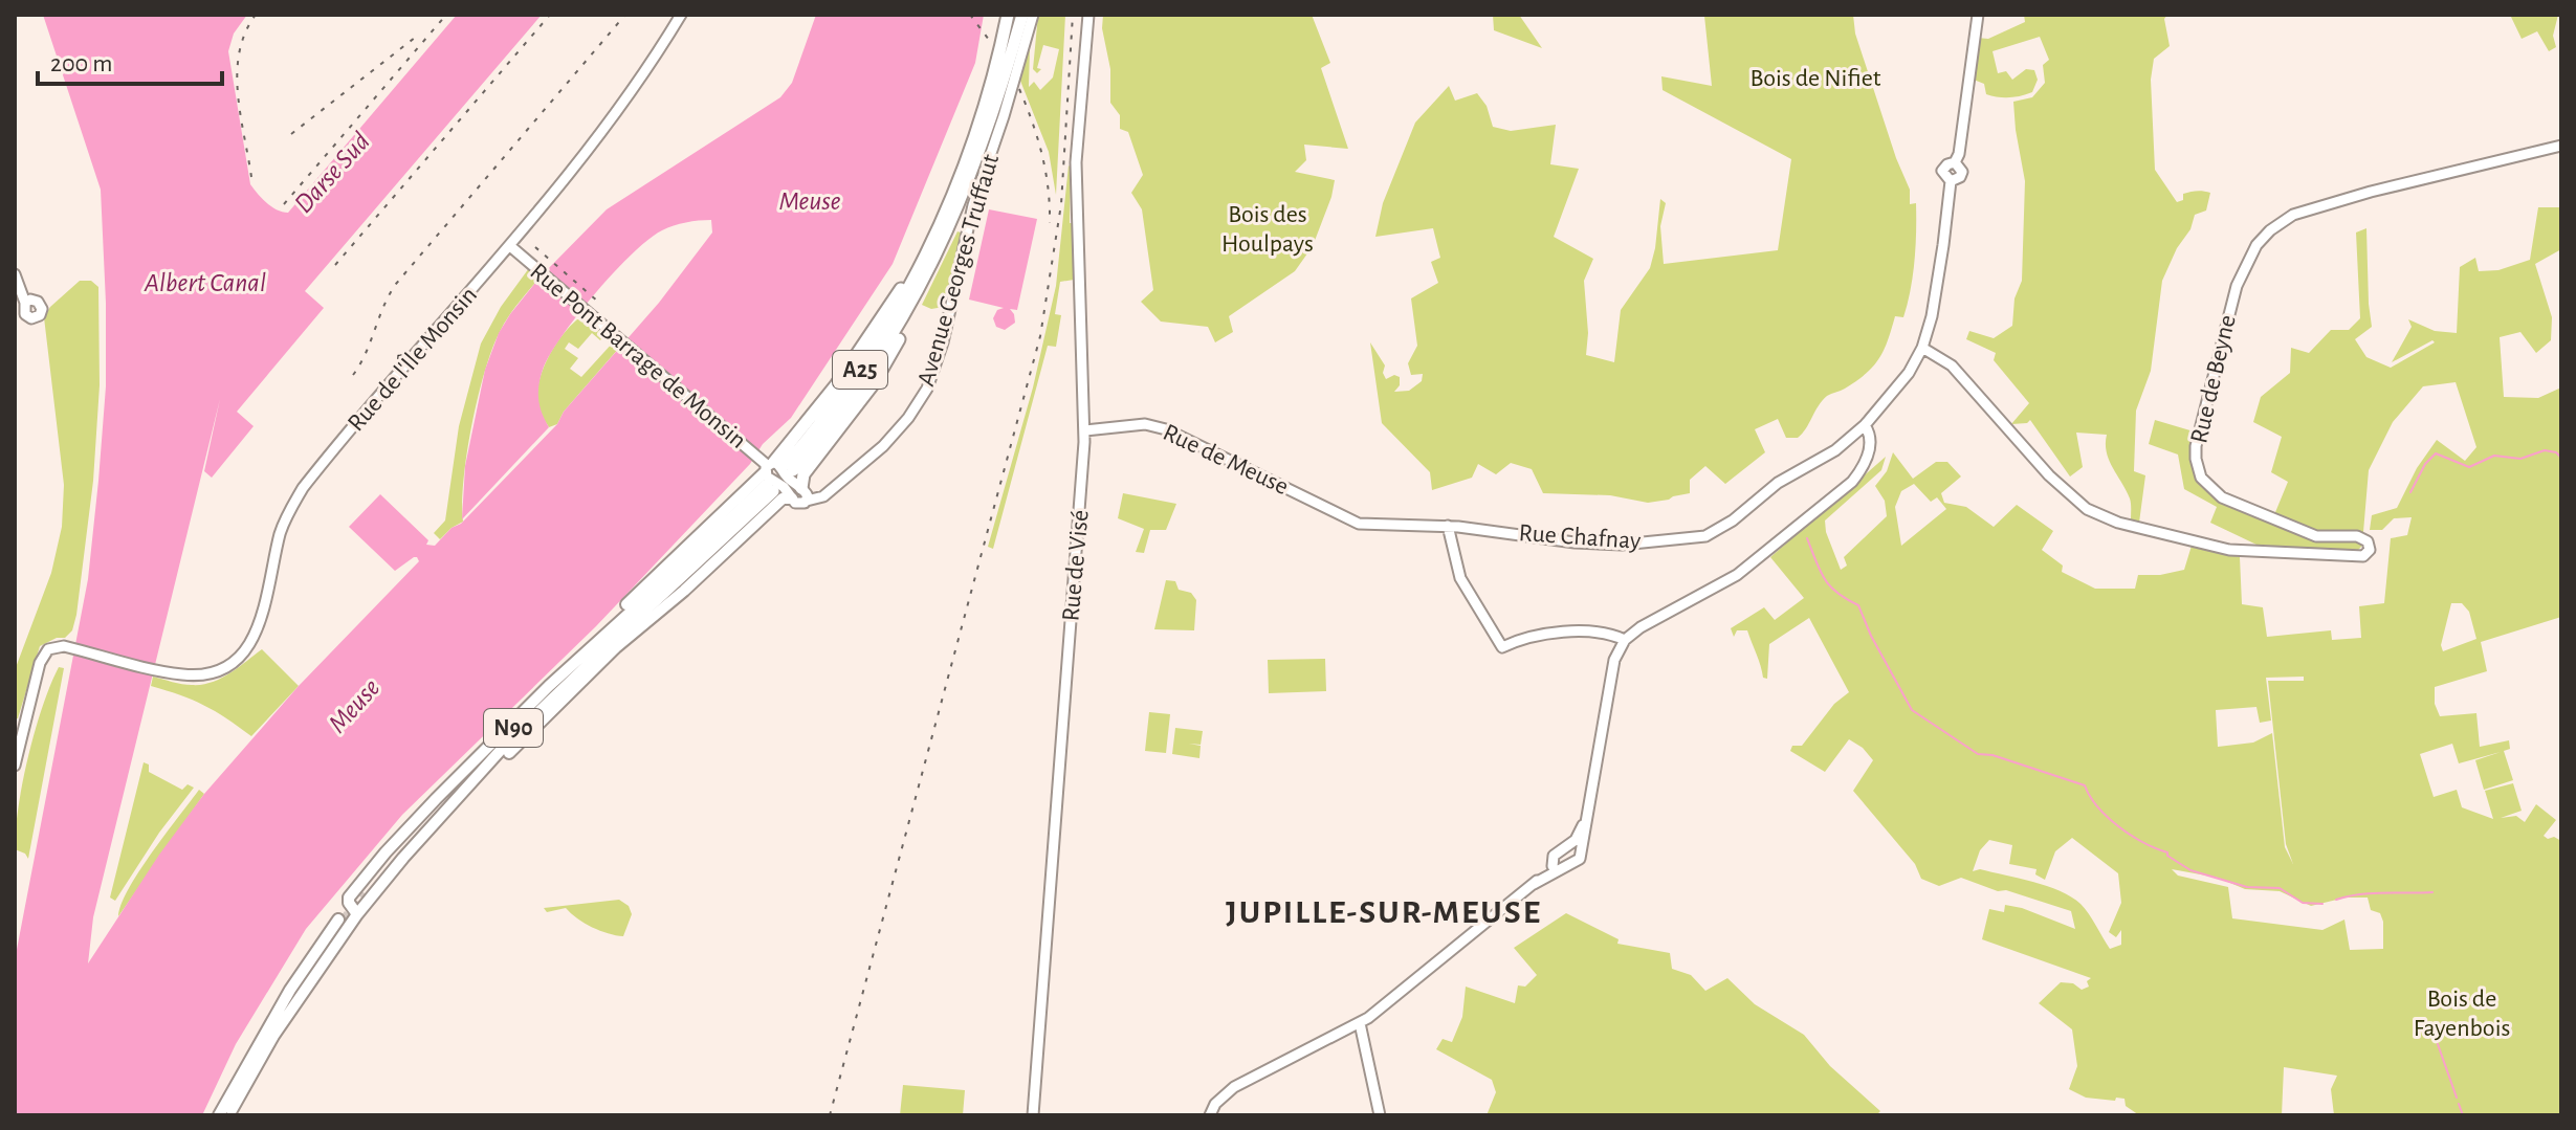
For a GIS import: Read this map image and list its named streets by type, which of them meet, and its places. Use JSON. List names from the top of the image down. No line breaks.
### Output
{"streets":{"highway":["A25"],"main road":["N90"],"street":["Avenue Georges Truffaut","Rue Pont Barrage de Monsin","Rue de l'Île Monsin","Rue de Beyne","Rue de Meuse","Rue Chafnay","Rue de Visé"]},"crossings":[["Avenue Georges Truffaut","Rue Pont Barrage de Monsin"],["Avenue Georges Truffaut","N90"],["Rue Pont Barrage de Monsin","Rue de l'Île Monsin"],["Rue Pont Barrage de Monsin","A25"],["Rue Pont Barrage de Monsin","N90"],["A25","N90"],["Rue de Beyne","Rue Chafnay"],["Rue de Meuse","Rue Chafnay"],["Rue de Meuse","Rue de Visé"]],"districts":["JUPILLE-SUR-MEUSE"],"water":["Darse Sud","Meuse","Albert Canal"],"parks":["Bois de Nifiet","Bois des Houlpays","Bois de Fayenbois"],"scale_bar":"200 m"}
